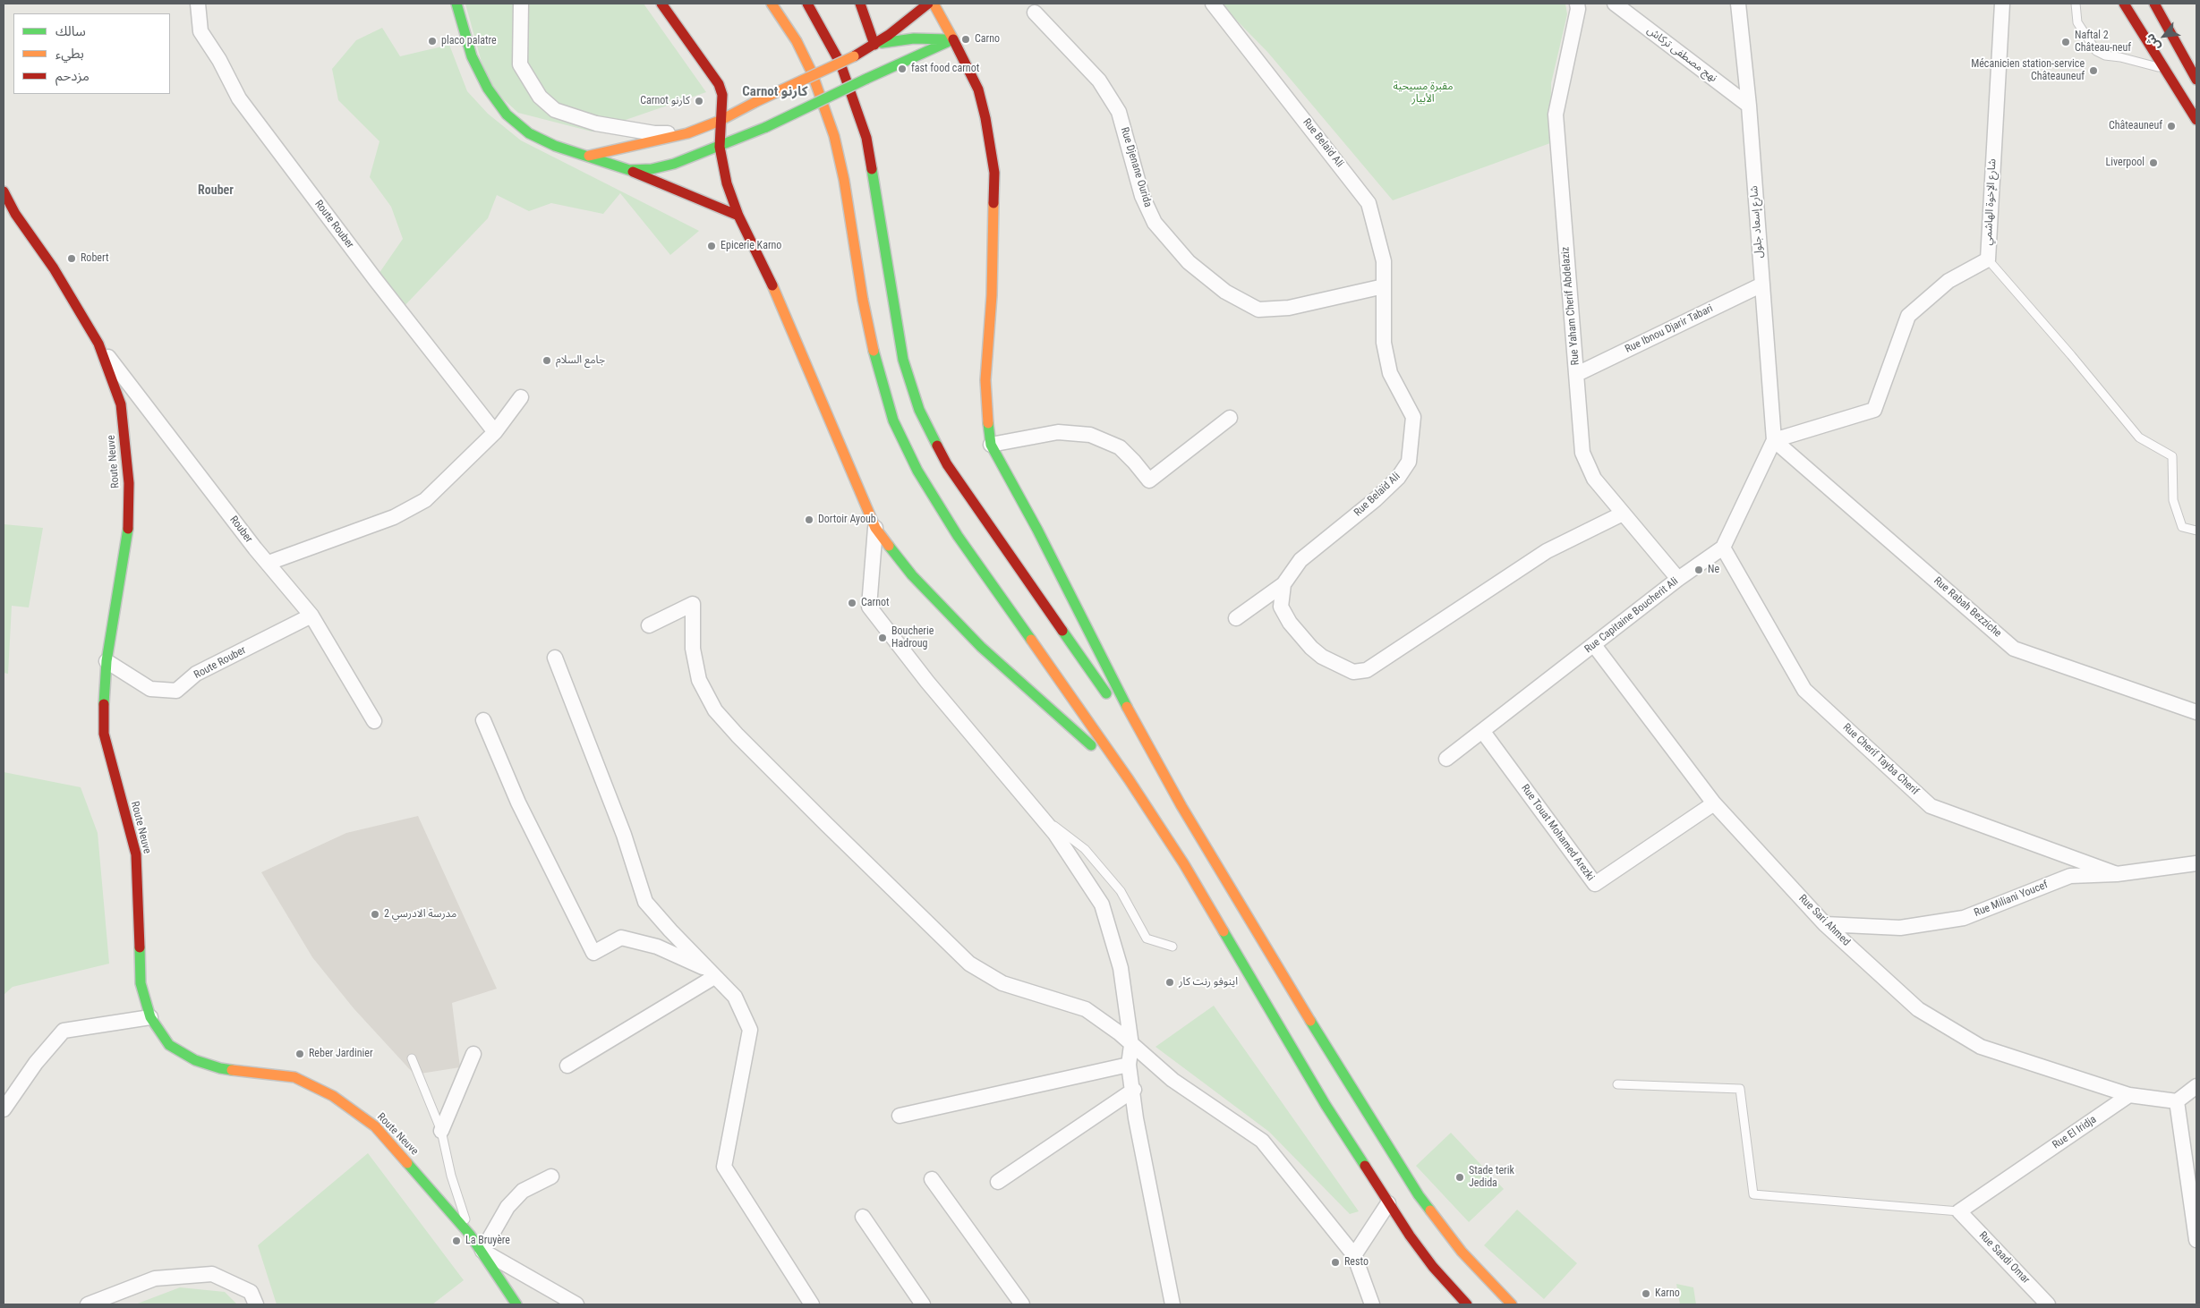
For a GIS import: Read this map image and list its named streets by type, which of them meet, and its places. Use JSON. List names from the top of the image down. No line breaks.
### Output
{"streets":{"main road":["Route Neuve"],"street":["نهج مصطفى تركاش","Rue Belaïd Ali","Rue Djenane Ourida","شارع الإخوة الهاشمي","شارع إسعاد جلول","Route Rouber","Rue Yaham Cherif Abdelaziz","Rue Ibnou Djarir Tabari","Rouber","Rue Rabah Bezziche","Rue Capitaine Boucherit Ali","Rue Cherif Tayba Cherif","Rue Touat Mohamed Arezki","Rue Miliani Youcef","Rue Sari Ahmed","Rue El Iridja","Rue Saadi Omar"]},"crossings":[["نهج مصطفى تركاش","شارع إسعاد جلول"],["Rue Belaïd Ali","Rue Djenane Ourida"],["شارع الإخوة الهاشمي","شارع إسعاد جلول"],["شارع الإخوة الهاشمي","Rue Rabah Bezziche"],["شارع الإخوة الهاشمي","Rue Capitaine Boucherit Ali"],["شارع إسعاد جلول","Rue Ibnou Djarir Tabari"],["شارع إسعاد جلول","Rue Rabah Bezziche"],["شارع إسعاد جلول","Rue Capitaine Boucherit Ali"],["Route Rouber","Route Neuve"],["Route Rouber","Rouber"],["Rue Yaham Cherif Abdelaziz","Rue Ibnou Djarir Tabari"],["Rue Yaham Cherif Abdelaziz","Rue Capitaine Boucherit Ali"],["Route Neuve","Rouber"],["Rue Rabah Bezziche","Rue Capitaine Boucherit Ali"],["Rue Capitaine Boucherit Ali","Rue Cherif Tayba Cherif"],["Rue Capitaine Boucherit Ali","Rue Touat Mohamed Arezki"],["Rue Capitaine Boucherit Ali","Rue Sari Ahmed"],["Rue Cherif Tayba Cherif","Rue Miliani Youcef"],["Rue Touat Mohamed Arezki","Rue Sari Ahmed"],["Rue Miliani Youcef","Rue Sari Ahmed"],["Rue Sari Ahmed","Rue El Iridja"],["Rue El Iridja","Rue Saadi Omar"]],"districts":["Carnot كارنو","Rouber"],"parks":["مقبرة مسيحية الأبيار"],"places":["Carno","placo palatre","Naftal 2 Château-neuf","fast food carnot","Mécanicien station-service Châteauneuf","Carnot كارنو","Châteauneuf","Liverpool","Epicerie Karno","Robert","جامع السلام","Dortoir Ayoub","Ne","Carnot","Boucherie Hadroug","مدرسة الادرسي 2","اينوفو رنت كار","Reber Jardinier","Stade terik Jedida","La Bruyère","Resto","Karno"],"legend":["سالك","بطيء","مزدحم"],"north":"bottom left"}
